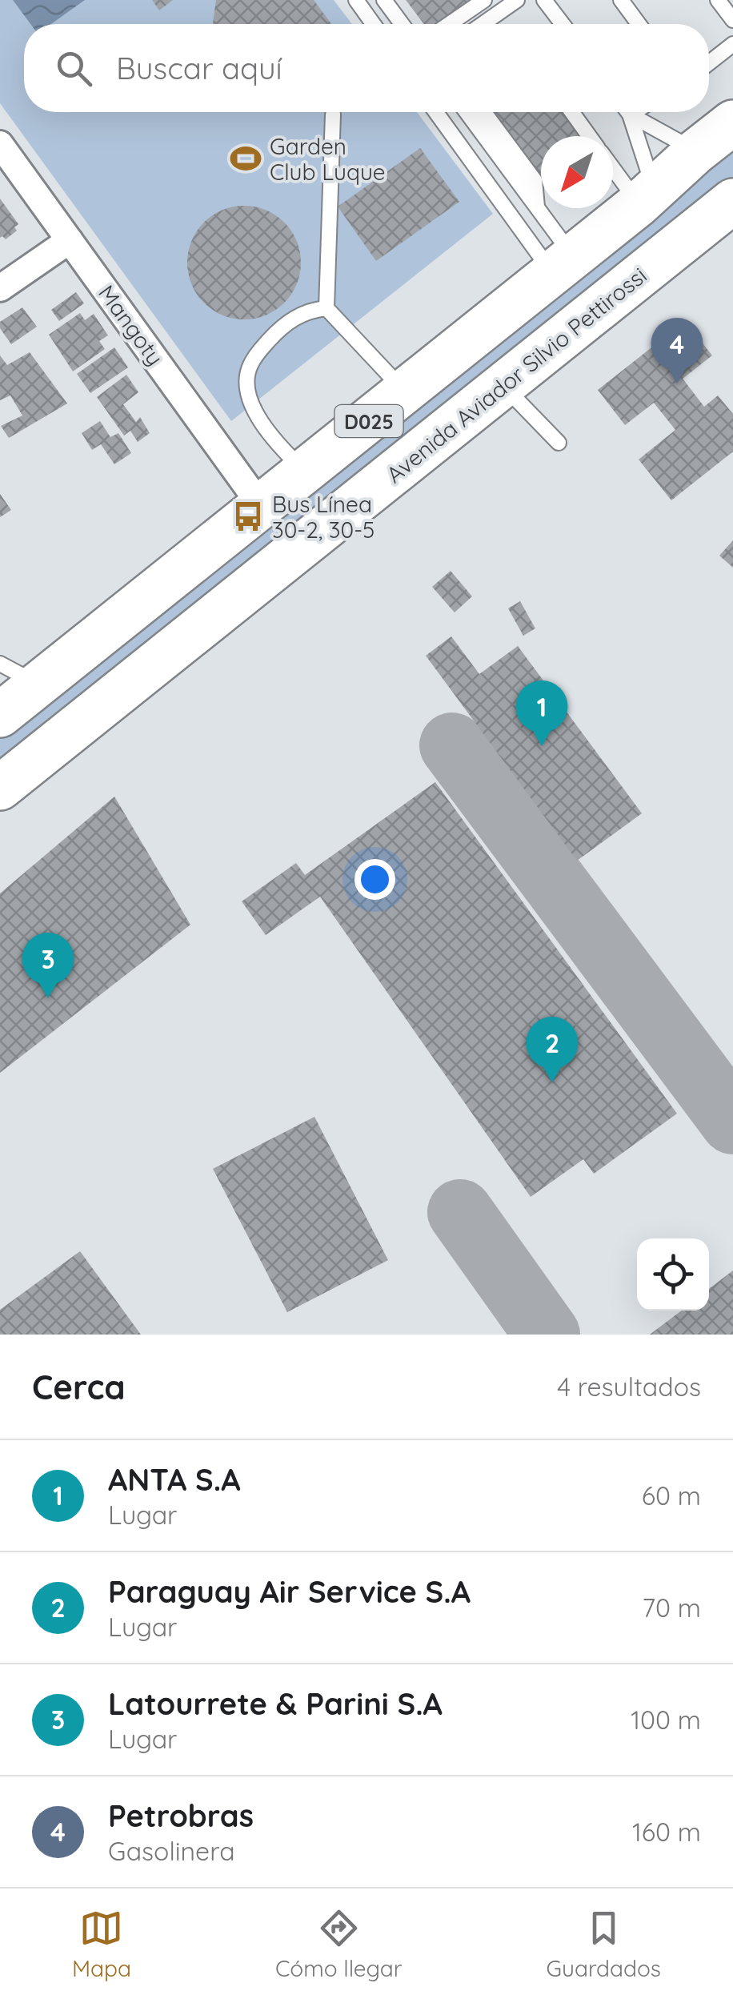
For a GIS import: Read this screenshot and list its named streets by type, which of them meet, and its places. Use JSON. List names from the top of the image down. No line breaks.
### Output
{"streets":{"highway":["Avenida Aviador Silvio Pettirossi","D025"],"street":["Mangoty"]},"crossings":[["Mangoty","D025"]],"places":{"sports":["Garden Club Luque"],"bus stop":["Bus Línea 30-2, 30-5"]},"north":"bottom left","page":{"search":"Buscar aquí","pins":["4","1","3","2"],"heading":["Cerca","4 resultados"],"list":[{"mark":"1","name":"ANTA S.A","note":"Lugar","value":"60 m"},{"mark":"2","name":"Paraguay Air Service S.A","note":"Lugar","value":"70 m"},{"mark":"3","name":"Latourrete & Parini S.A","note":"Lugar","value":"100 m"},{"mark":"4","name":"Petrobras","note":"Gasolinera","value":"160 m"}],"nav":["Mapa","Cómo llegar","Guardados"]}}
